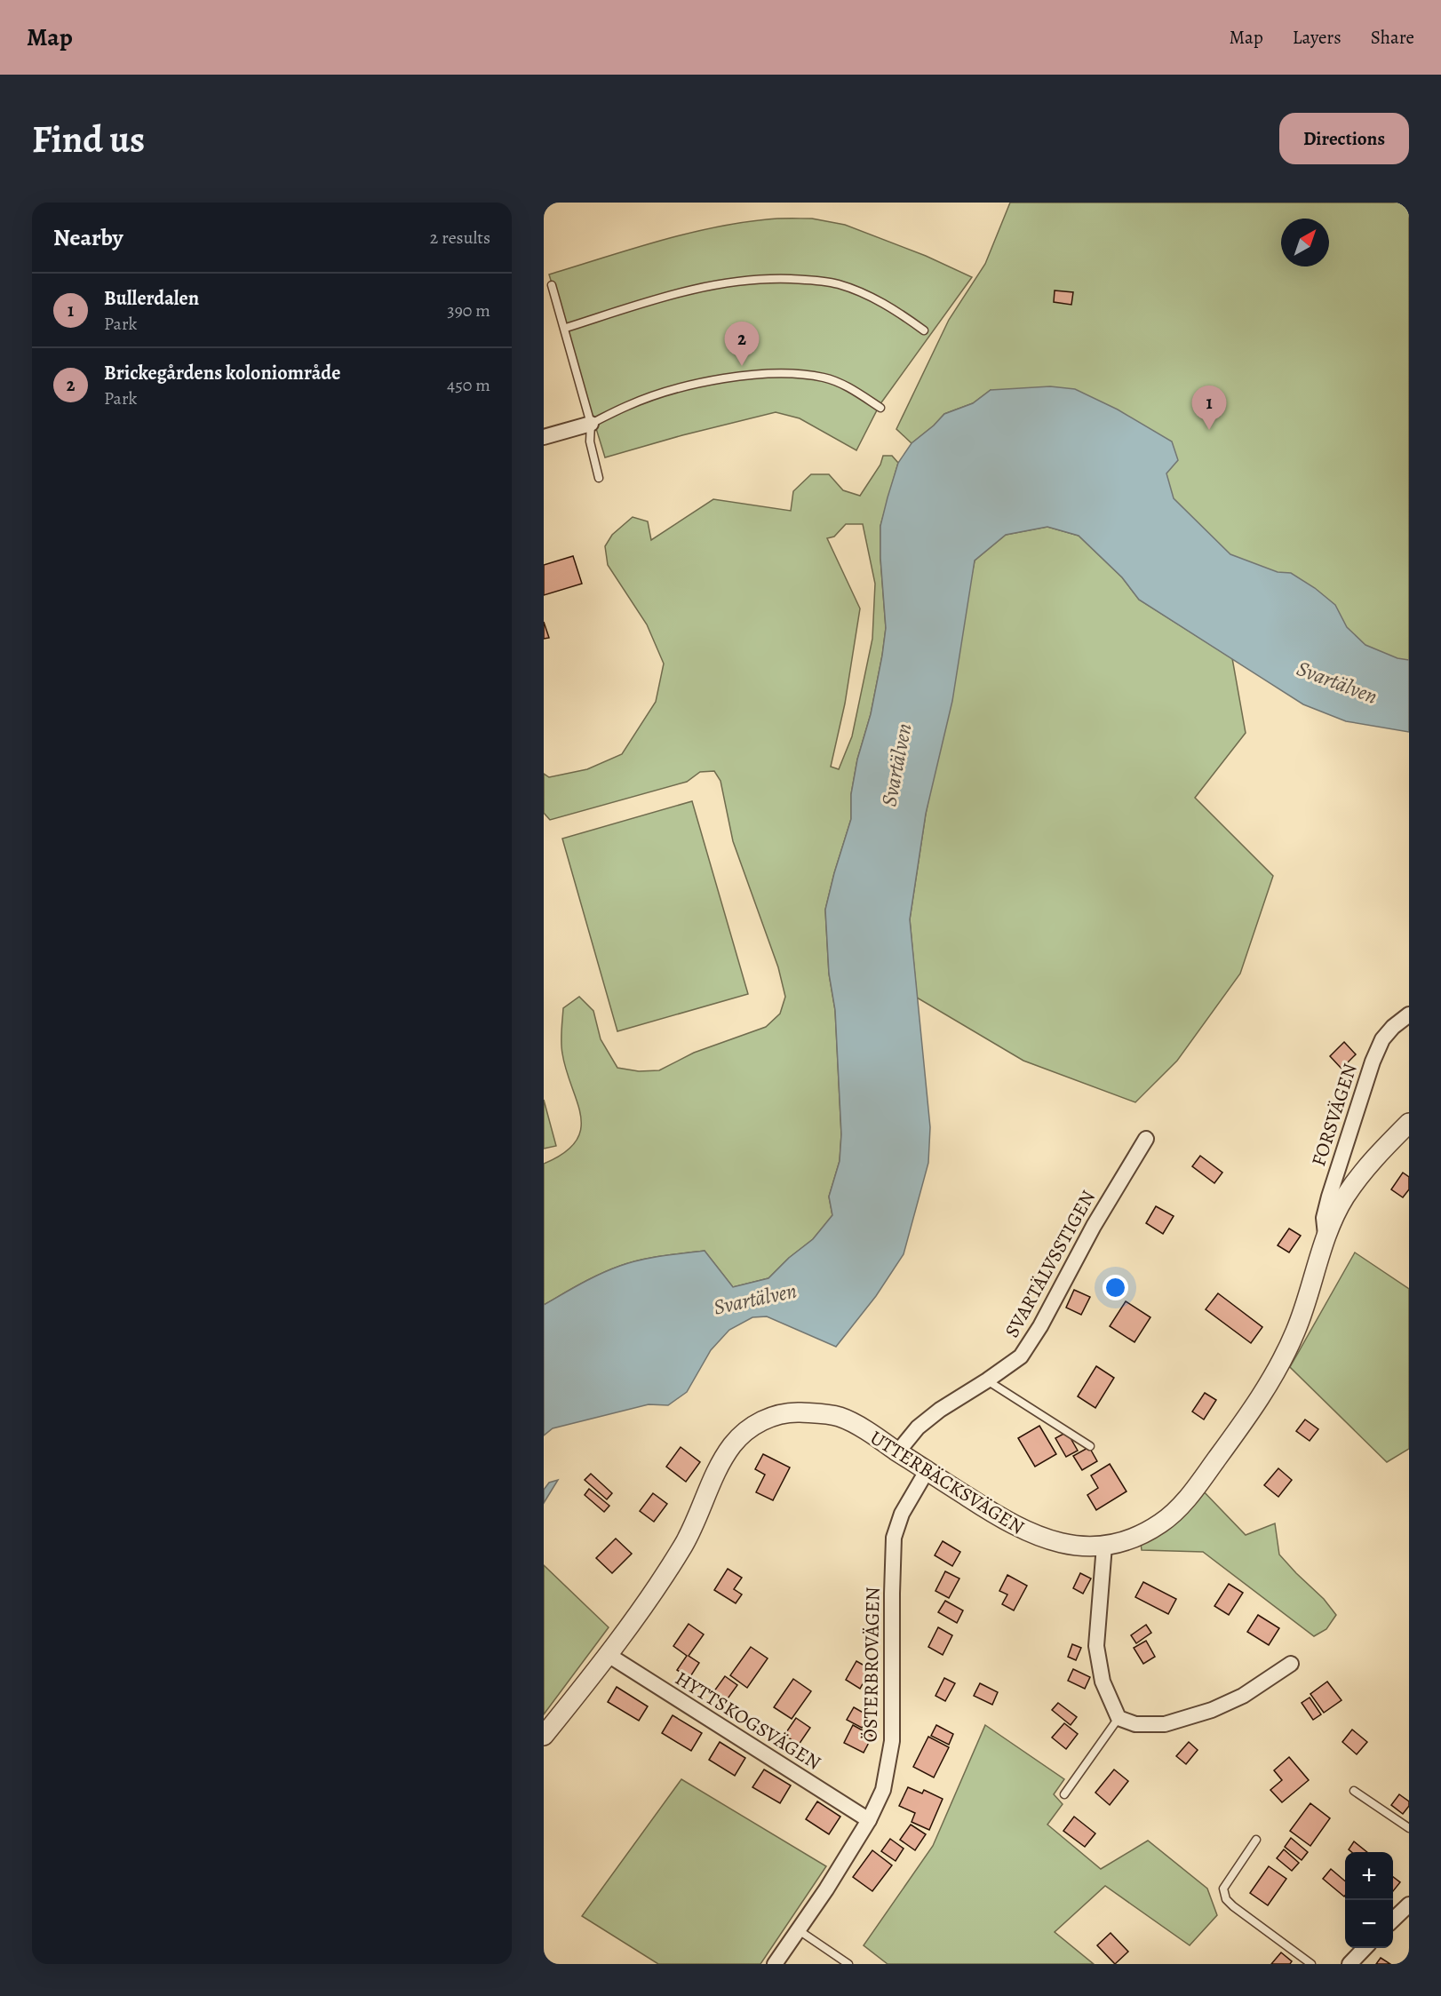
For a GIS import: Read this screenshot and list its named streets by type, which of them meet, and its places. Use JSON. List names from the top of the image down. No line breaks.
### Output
{"streets":{"street":["FORSVÄGEN","SVARTÄLVSSTIGEN","UTTERBÄCKSVÄGEN","ÖSTERBROVÄGEN","HYTTSKOGSVÄGEN"]},"crossings":[["FORSVÄGEN","UTTERBÄCKSVÄGEN"],["SVARTÄLVSSTIGEN","UTTERBÄCKSVÄGEN"],["UTTERBÄCKSVÄGEN","ÖSTERBROVÄGEN"],["UTTERBÄCKSVÄGEN","HYTTSKOGSVÄGEN"],["ÖSTERBROVÄGEN","HYTTSKOGSVÄGEN"]],"water":["Svartälven"],"north":"top right","page":{"header":"Map","nav":["Map","Layers","Share"],"buttons":"Directions","title":"Find us","heading":["Nearby","2 results"],"list":[{"mark":"1","name":"Bullerdalen","note":"Park","value":"390 m"},{"mark":"2","name":"Brickegårdens koloniområde","note":"Park","value":"450 m"}],"pins":["2","1"],"map_buttons":["+","−"]}}
